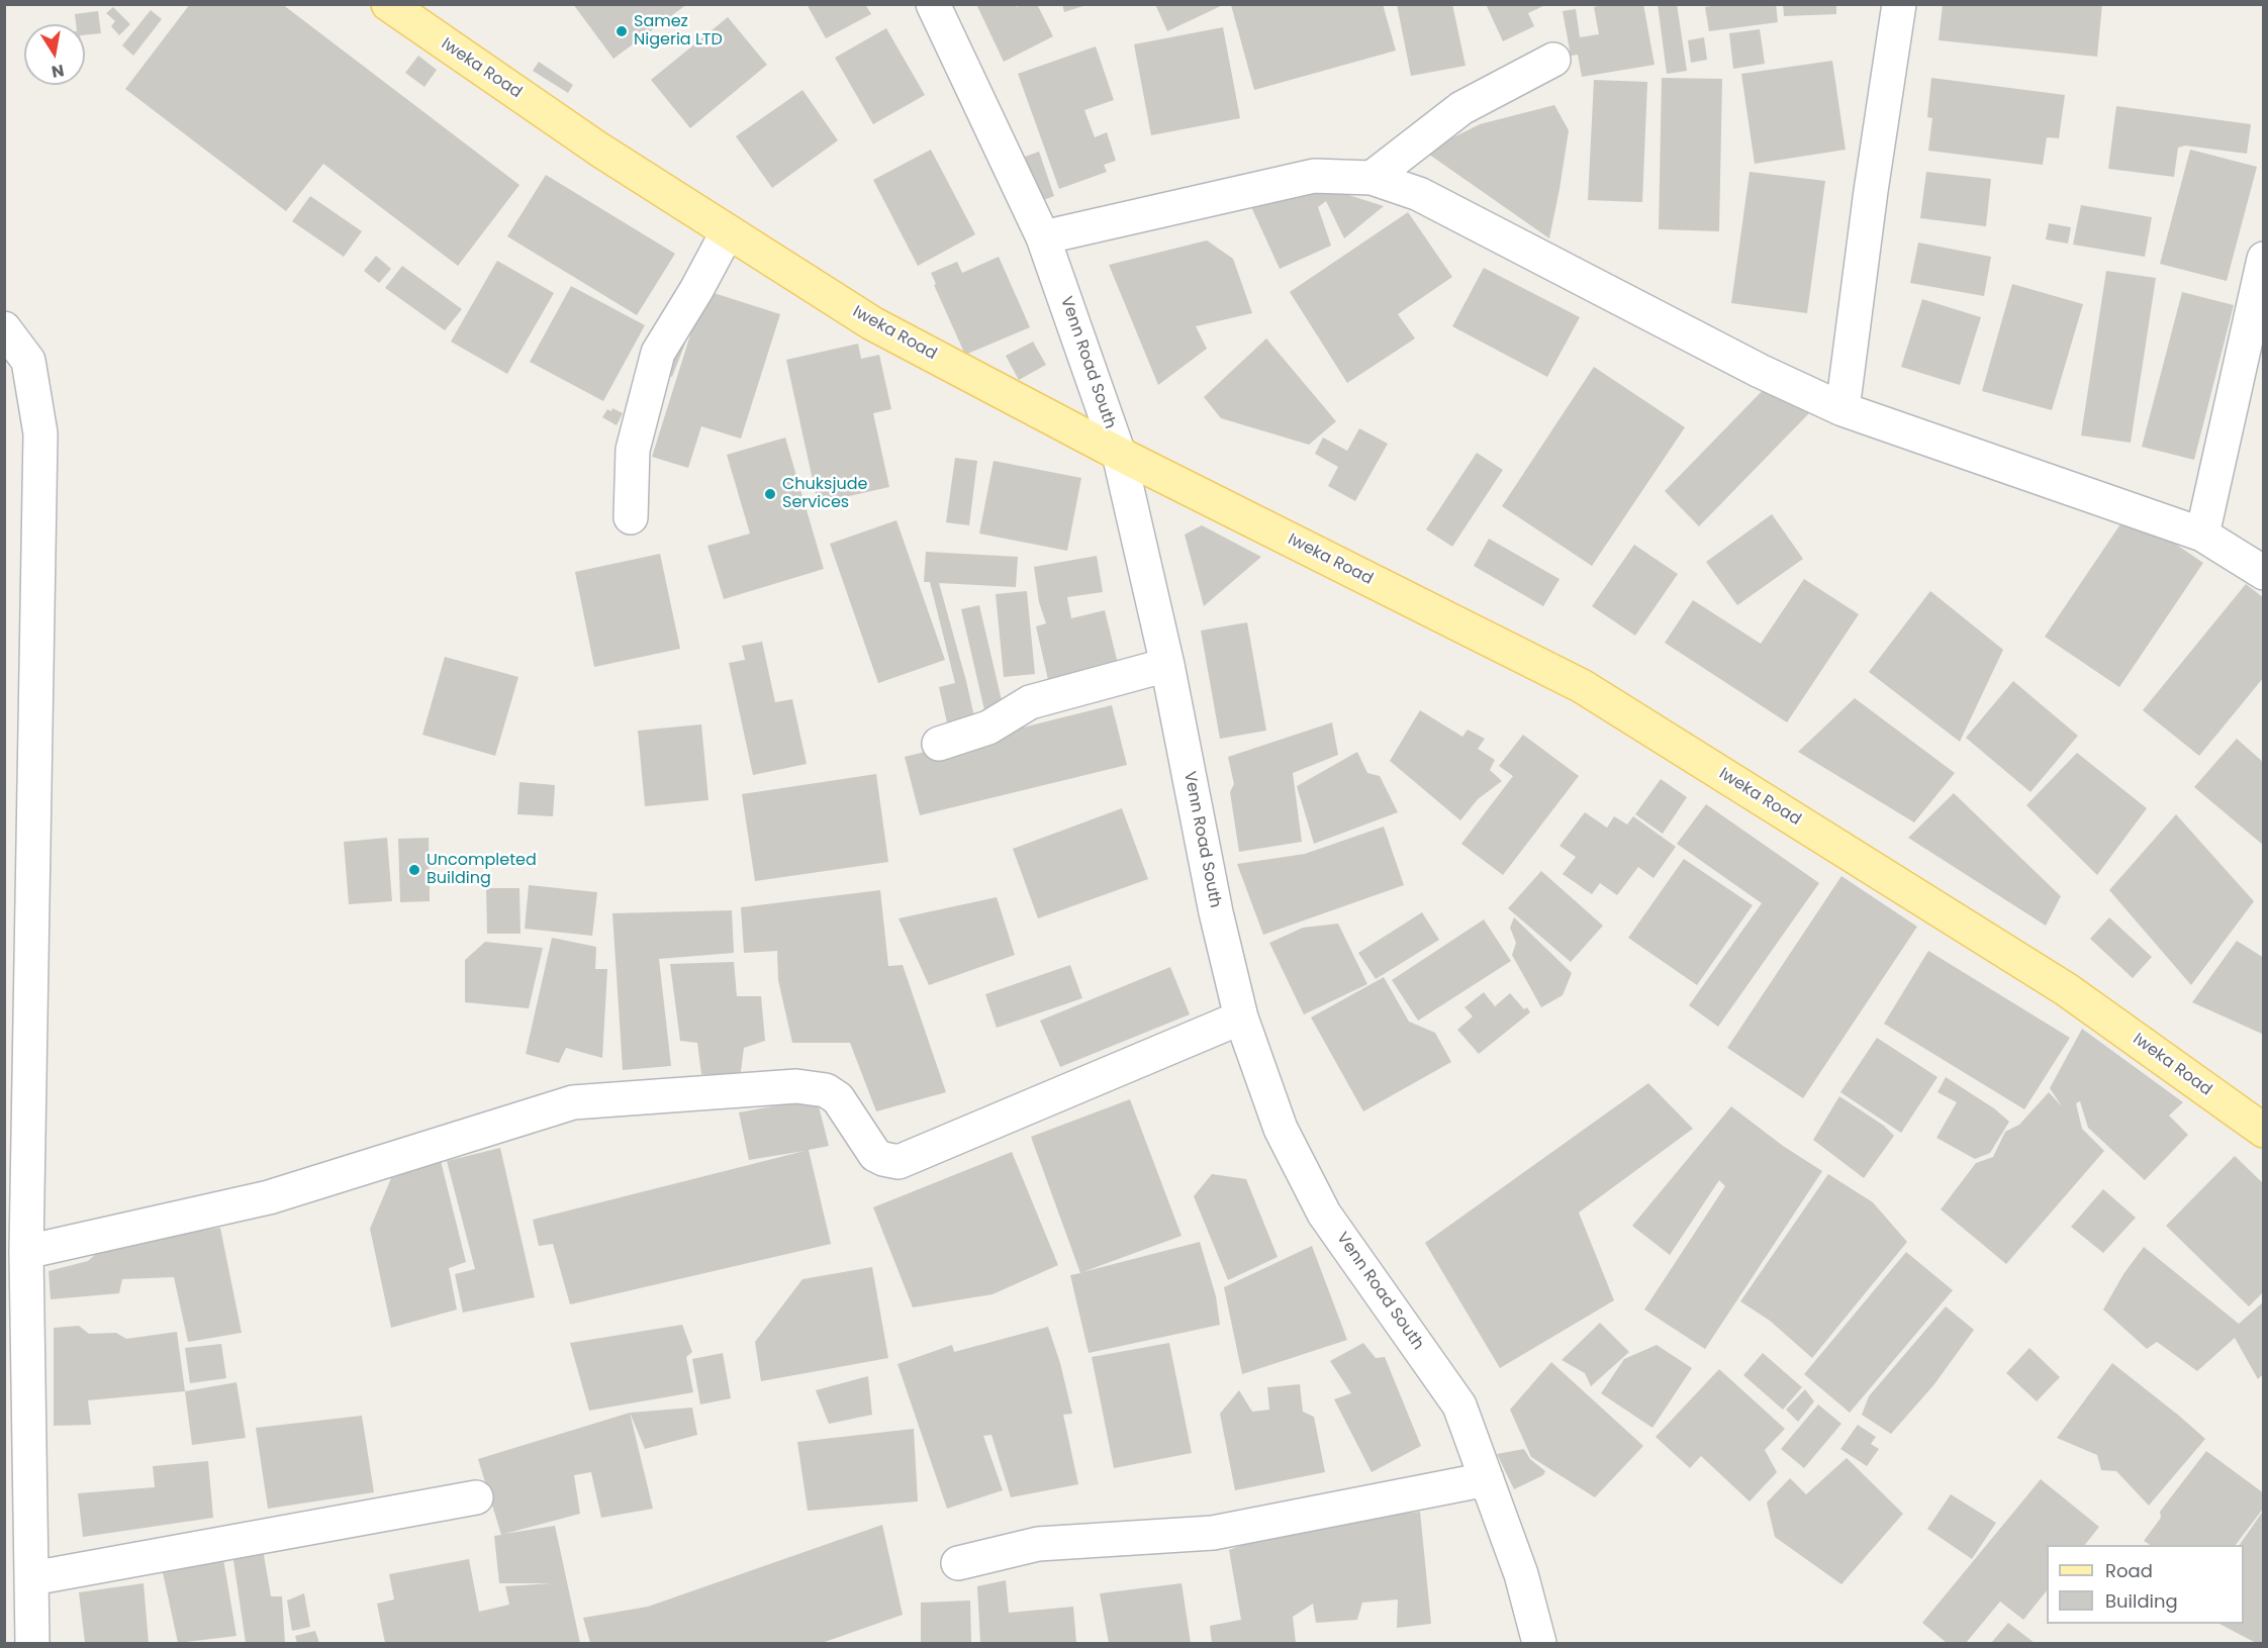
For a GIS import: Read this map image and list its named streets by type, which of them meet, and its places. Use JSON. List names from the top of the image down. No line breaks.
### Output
{"streets":{"main road":["Iweka Road"],"street":["Venn Road South"]},"crossings":[["Iweka Road","Venn Road South"]],"places":["Samez Nigeria LTD","Chuksjude Services","Uncompleted Building"],"legend":["Road","Building"],"north":"bottom"}
